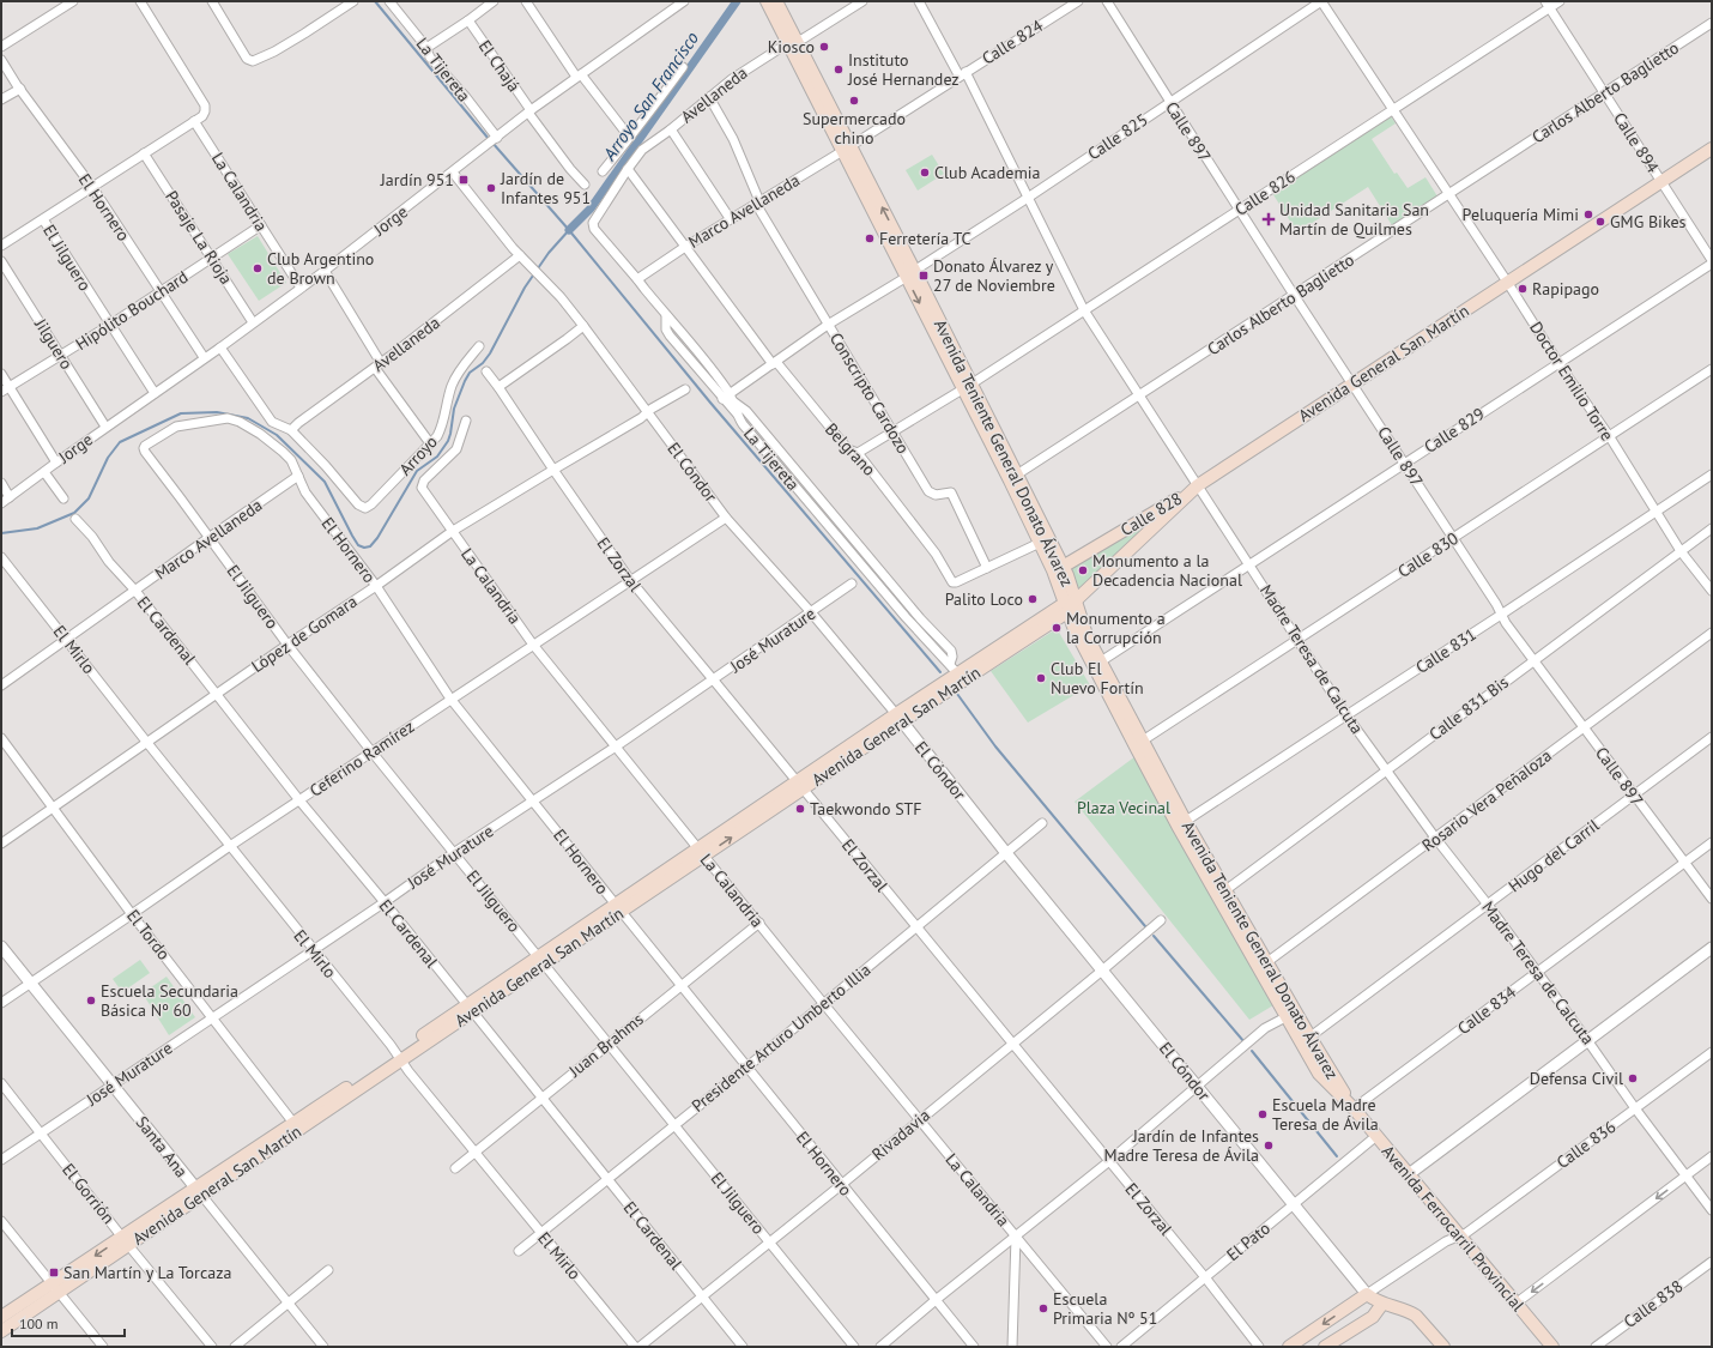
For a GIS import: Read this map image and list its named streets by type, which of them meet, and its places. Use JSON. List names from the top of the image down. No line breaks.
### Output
{"streets":{"main road":["Avenida General San Martín","Avenida Teniente General Donato Álvarez","El Cóndor","Calle 828","Avenida Ferrocarril Provincial"],"street":["Calle 824","El Chajá","La Tijereta","Carlos Alberto Baglietto","Avellaneda","Calle 897","Calle 825","Calle 894","La Calandria","Calle 826","El Hornero","Marco Avellaneda","Jorge","Pasaje La Rioja","El Jilguero","Hipólito Bouchard","Jilguero","Doctor Emilio Torre","Conscripto Cardozo","Calle 829","Belgrano","Arroyo","Calle 830","El Zorzal","El Cardenal","López de Gomara","José Murature","El Mirlo","Calle 831","Madre Teresa de Calcuta","Calle 831 Bis","Ceferino Ramírez","Rosario Vera Peñaloza","Hugo del Carril","El Tordo","Calle 834","Presidente Arturo Umberto Illia","Juan Brahms","Rivadavia","Calle 836","Santa Ana","El Gorrión","El Pato","Calle 838"]},"crossings":[["Calle 824","Marco Avellaneda"],["Calle 824","Avenida Teniente General Donato Álvarez"],["Calle 824","Madre Teresa de Calcuta"],["El Chajá","Jorge"],["La Tijereta","Jorge"],["La Tijereta","Avenida General San Martín"],["Carlos Alberto Baglietto","Calle 897"],["Carlos Alberto Baglietto","Calle 894"],["Carlos Alberto Baglietto","Doctor Emilio Torre"],["Carlos Alberto Baglietto","Avenida Teniente General Donato Álvarez"],["Carlos Alberto Baglietto","Madre Teresa de Calcuta"],["Avellaneda","El Hornero"],["Avellaneda","Marco Avellaneda"],["Avellaneda","Conscripto Cardozo"],["Avellaneda","Belgrano"],["Avellaneda","Avenida Teniente General Donato Álvarez"],["Avellaneda","El Cóndor"],["Calle 897","Calle 825"],["Calle 897","Calle 826"],["Calle 897","Avenida General San Martín"],["Calle 897","Calle 829"],["Calle 897","Calle 830"],["Calle 897","Calle 831"],["Calle 897","Calle 831 Bis"],["Calle 897","Rosario Vera Peñaloza"],["Calle 897","Hugo del Carril"],["Calle 897","Calle 834"],["Calle 825","Doctor Emilio Torre"],["Calle 825","Avenida Teniente General Donato Álvarez"],["Calle 825","Madre Teresa de Calcuta"],["Calle 894","Calle 826"],["Calle 894","Avenida General San Martín"],["Calle 894","Calle 829"],["La Calandria","Jorge"],["La Calandria","Hipólito Bouchard"],["La Calandria","Avenida General San Martín"],["La Calandria","López de Gomara"],["La Calandria","José Murature"],["La Calandria","Ceferino Ramírez"],["La Calandria","Presidente Arturo Umberto Illia"],["La Calandria","Juan Brahms"],["La Calandria","Rivadavia"],["Calle 826","Doctor Emilio Torre"],["Calle 826","Avenida Teniente General Donato Álvarez"],["Calle 826","Madre Teresa de Calcuta"],["El Hornero","Marco Avellaneda"],["El Hornero","Jorge"],["El Hornero","El Jilguero"],["El Hornero","Hipólito Bouchard"],["El Hornero","Avenida General San Martín"],["El Hornero","Arroyo"],["El Hornero","López de Gomara"],["El Hornero","José Murature"],["El Hornero","Ceferino Ramírez"],["El Hornero","Presidente Arturo Umberto Illia"],["El Hornero","Juan Brahms"],["El Hornero","Rivadavia"],["Marco Avellaneda","El Jilguero"],["Marco Avellaneda","Conscripto Cardozo"],["Marco Avellaneda","Belgrano"],["Marco Avellaneda","Avenida Teniente General Donato Álvarez"],["Marco Avellaneda","El Cardenal"],["Marco Avellaneda","El Mirlo"],["Jorge","Pasaje La Rioja"],["Jorge","El Jilguero"],["Jorge","Jilguero"],["Jorge","El Cóndor"],["Pasaje La Rioja","Hipólito Bouchard"],["El Jilguero","Hipólito Bouchard"],["El Jilguero","Avenida General San Martín"],["El Jilguero","López de Gomara"],["El Jilguero","José Murature"],["El Jilguero","Ceferino Ramírez"],["El Jilguero","Presidente Arturo Umberto Illia"],["El Jilguero","Juan Brahms"],["El Jilguero","Rivadavia"],["Hipólito Bouchard","Jilguero"],["Avenida General San Martín","Doctor Emilio Torre"],["Avenida General San Martín","Avenida Teniente General Donato Álvarez"],["Avenida General San Martín","El Cóndor"],["Avenida General San Martín","Calle 828"],["Avenida General San Martín","El Zorzal"],["Avenida General San Martín","El Cardenal"],["Avenida General San Martín","El Mirlo"],["Avenida General San Martín","Madre Teresa de Calcuta"],["Avenida General San Martín","El Tordo"],["Avenida General San Martín","Santa Ana"],["Avenida General San Martín","El Gorrión"],["Doctor Emilio Torre","Calle 829"],["Doctor Emilio Torre","Calle 830"],["Doctor Emilio Torre","Calle 831"],["Doctor Emilio Torre","Calle 831 Bis"],["Conscripto Cardozo","Belgrano"],["Calle 829","Avenida Teniente General Donato Álvarez"],["Calle 829","Madre Teresa de Calcuta"],["Avenida Teniente General Donato Álvarez","Calle 828"],["Avenida Teniente General Donato Álvarez","Calle 830"],["Avenida Teniente General Donato Álvarez","Calle 831"],["Avenida Teniente General Donato Álvarez","Calle 831 Bis"],["Avenida Teniente General Donato Álvarez","Rosario Vera Peñaloza"],["Avenida Teniente General Donato Álvarez","Hugo del Carril"],["Avenida Teniente General Donato Álvarez","Calle 834"],["Avenida Teniente General Donato Álvarez","Avenida Ferrocarril Provincial"],["El Cóndor","López de Gomara"],["El Cóndor","José Murature"],["El Cóndor","Ceferino Ramírez"],["El Cóndor","Presidente Arturo Umberto Illia"],["El Cóndor","Rivadavia"],["El Cóndor","Calle 836"],["El Cóndor","El Pato"],["Calle 828","Madre Teresa de Calcuta"],["Calle 830","Madre Teresa de Calcuta"],["El Zorzal","López de Gomara"],["El Zorzal","José Murature"],["El Zorzal","Ceferino Ramírez"],["El Zorzal","Presidente Arturo Umberto Illia"],["El Zorzal","Rivadavia"],["El Zorzal","El Pato"],["El Cardenal","López de Gomara"],["El Cardenal","José Murature"],["El Cardenal","Ceferino Ramírez"],["El Cardenal","Presidente Arturo Umberto Illia"],["El Cardenal","Juan Brahms"],["El Cardenal","Rivadavia"],["López de Gomara","El Mirlo"],["López de Gomara","El Tordo"],["José Murature","El Mirlo"],["José Murature","El Tordo"],["José Murature","Santa Ana"],["José Murature","El Gorrión"],["El Mirlo","Ceferino Ramírez"],["El Mirlo","Presidente Arturo Umberto Illia"],["El Mirlo","Juan Brahms"],["Calle 831","Madre Teresa de Calcuta"],["Madre Teresa de Calcuta","Calle 831 Bis"],["Madre Teresa de Calcuta","Rosario Vera Peñaloza"],["Madre Teresa de Calcuta","Hugo del Carril"],["Madre Teresa de Calcuta","Calle 834"],["Madre Teresa de Calcuta","Calle 836"],["Ceferino Ramírez","El Tordo"],["Ceferino Ramírez","Santa Ana"],["Calle 834","Avenida Ferrocarril Provincial"],["Calle 836","Avenida Ferrocarril Provincial"],["Avenida Ferrocarril Provincial","El Pato"]],"water":["Arroyo San Francisco"],"parks":["Plaza Vecinal"],"places":{"other":["Kiosco","Instituto José Hernandez","Supermercado chino","Club Academia","Jardín de Infantes 951","Peluquería Mimi","GMG Bikes","Ferretería TC","Club Argentino de Brown","Rapipago","Monumento a la Decadencia Nacional","Palito Loco","Monumento a la Corrupción","Club El Nuevo Fortín","Taekwondo STF","Escuela Secundaria Básica Nº 60","Defensa Civil","Escuela Madre Teresa de Ávila","Jardín de Infantes Madre Teresa de Ávila","Escuela Primaria Nº 51"],"transit":["Jardín 951","Donato Álvarez y 27 de Noviembre","San Martín y La Torcaza"],"health":["Unidad Sanitaria San Martín de Quilmes"]},"scale_bar":"100 m"}
